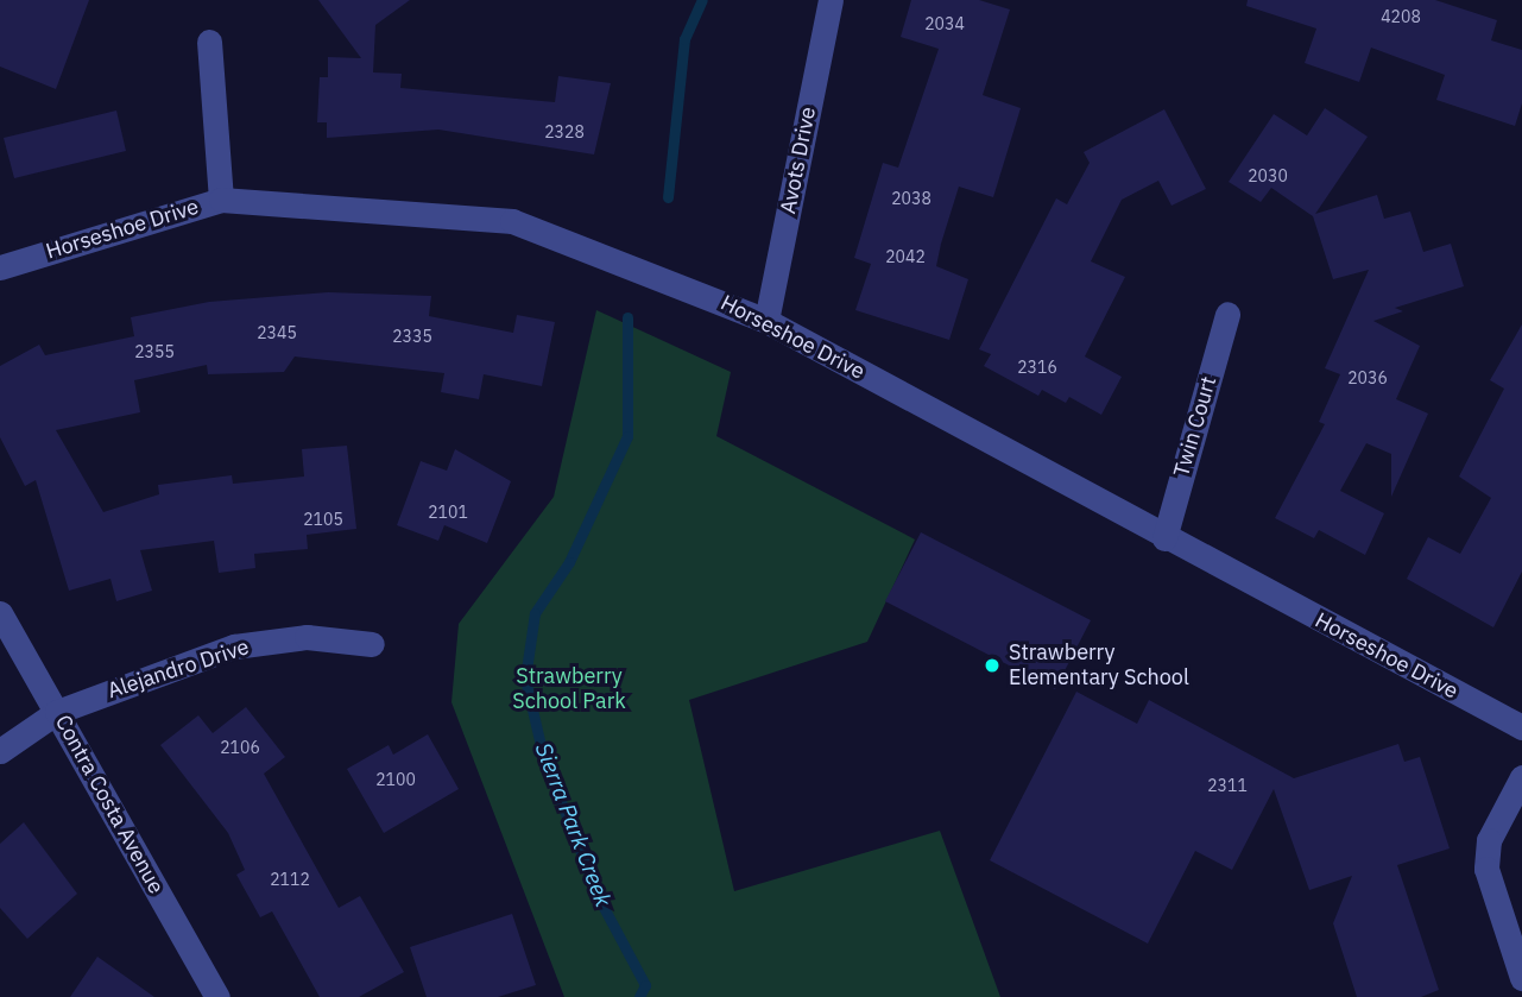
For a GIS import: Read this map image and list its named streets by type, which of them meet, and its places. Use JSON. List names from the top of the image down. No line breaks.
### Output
{"streets":{"street":["Avots Drive","Horseshoe Drive","Twin Court","Alejandro Drive","Contra Costa Avenue"]},"crossings":[["Avots Drive","Horseshoe Drive"],["Horseshoe Drive","Twin Court"],["Alejandro Drive","Contra Costa Avenue"]],"water":["Sierra Park Creek"],"parks":["Strawberry School Park"],"places":["Strawberry Elementary School"],"house_numbers":["4208","2034","2328","2030","2038","2042","2345","2335","2355","2316","2036","2101","2105","2106","2100","2311","2112"]}
